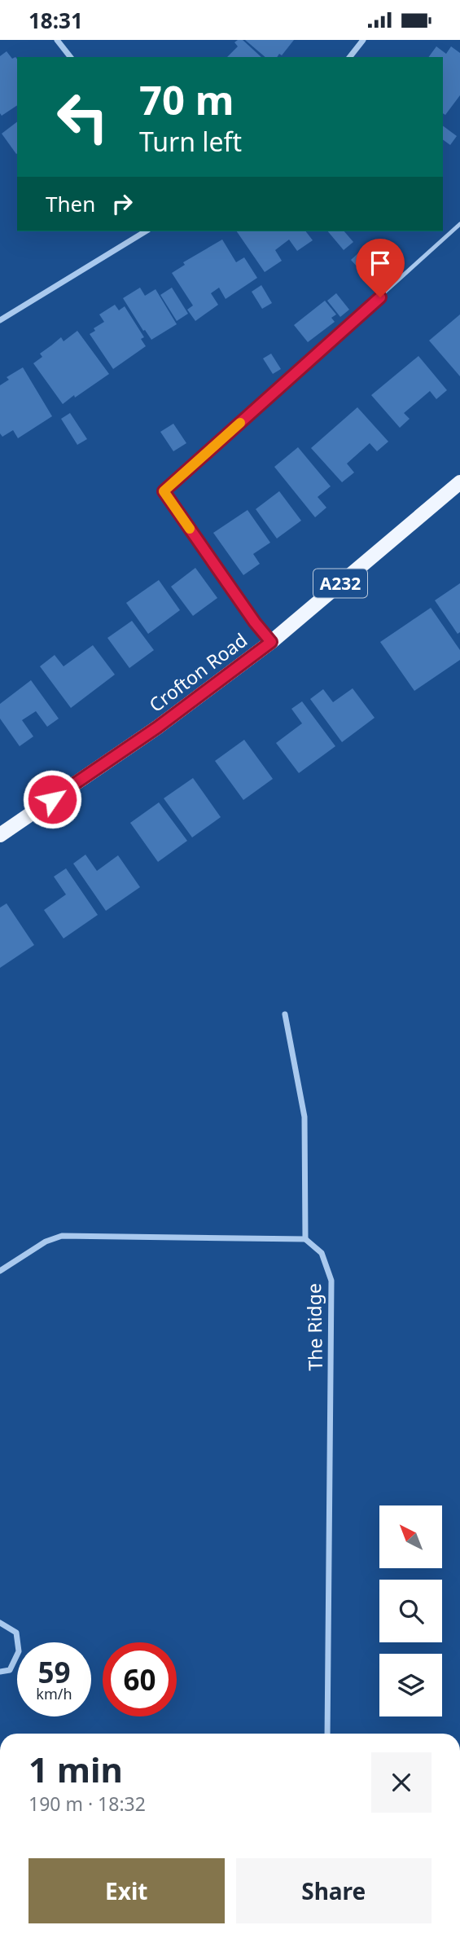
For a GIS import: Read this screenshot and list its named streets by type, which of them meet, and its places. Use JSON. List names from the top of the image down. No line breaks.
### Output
{"streets":{"main road":["A232","Crofton Road"],"street":["The Ridge"]},"north":"top left","page":{"status":"18:31","turn":["70 m","Turn left"],"then":"Then","speed":"59 km/h","limit":"60","heading":["1 min","190 m · 18:32"],"buttons":["Exit","Share"]}}
